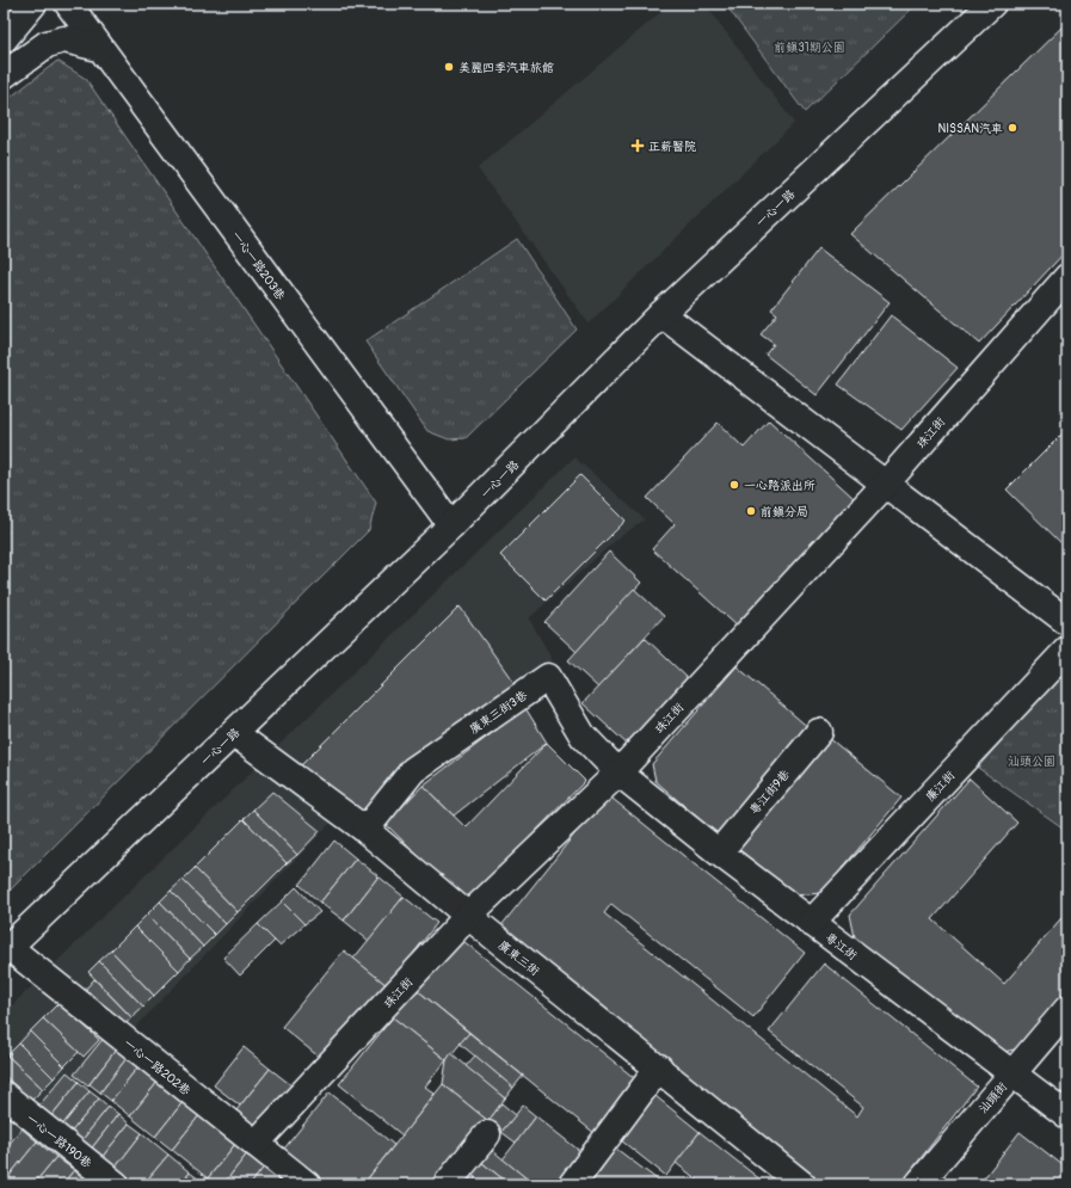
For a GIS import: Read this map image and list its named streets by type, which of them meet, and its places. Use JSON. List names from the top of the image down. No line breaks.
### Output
{"streets":{"street":["一心一路","一心一路203巷","珠江街","廣東三街3巷","廉江街","粵江街9巷","粵江街","廣東三街","一心一路202巷","汕頭街","一心一路190巷"]},"crossings":[["一心一路","一心一路203巷"],["一心一路","廣東三街"],["一心一路","一心一路202巷"],["珠江街","廣東三街3巷"],["珠江街","粵江街"],["珠江街","廣東三街"],["珠江街","一心一路202巷"],["廣東三街3巷","粵江街"],["廣東三街3巷","廣東三街"],["廉江街","粵江街"],["粵江街9巷","粵江街"],["粵江街","汕頭街"]],"parks":["前鎮31期公園","汕頭公園"],"places":{"other":["美麗四季汽車旅館","NISSAN汽車","一心路派出所","前鎮分局"],"health":["正薪醫院"]}}
